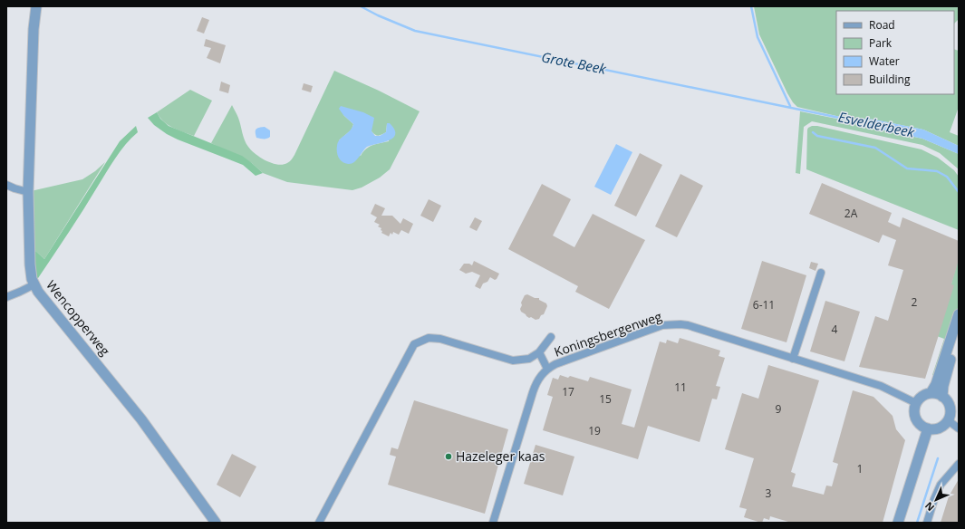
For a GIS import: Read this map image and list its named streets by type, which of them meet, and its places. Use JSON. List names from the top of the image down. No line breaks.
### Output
{"streets":{"street":["Wencopperweg","Koningsbergenweg"]},"water":["Grote Beek","Esvelderbeek"],"places":["Hazeleger kaas"],"house_numbers":["2A","2","6-11","4","11","17","15","9","19","1","3"],"legend":["Road","Park","Water","Building"],"north":"bottom left"}
